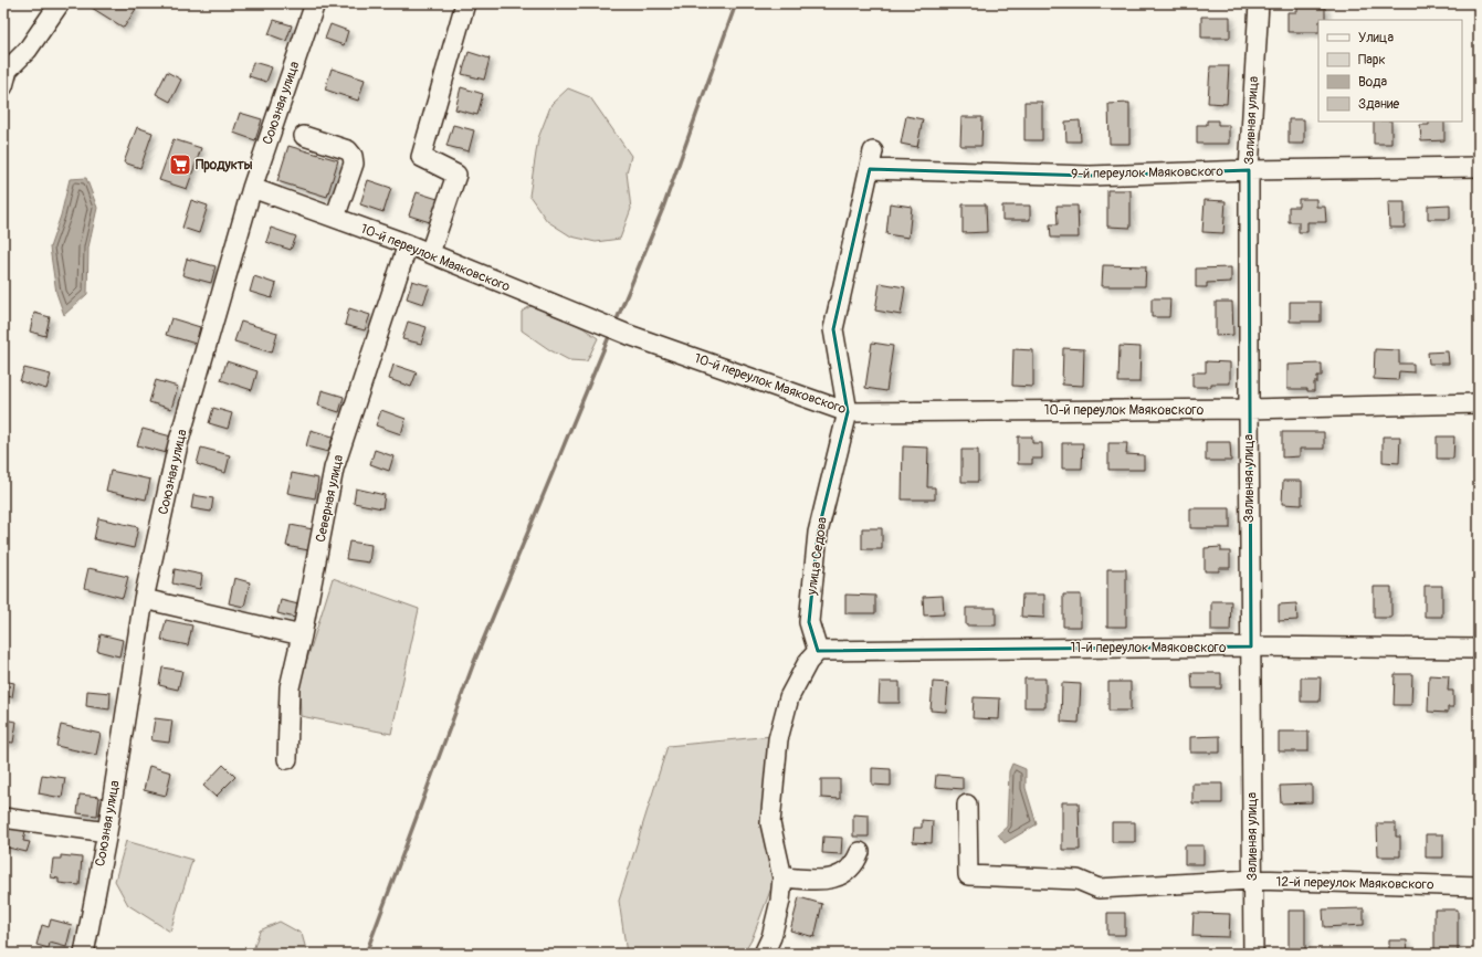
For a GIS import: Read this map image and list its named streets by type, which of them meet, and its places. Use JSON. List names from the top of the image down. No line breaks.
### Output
{"streets":{"street":["Союзная улица","Заливная улица","9-й переулок Маяковского","10-й переулок Маяковского","Северная улица","улица Седова","11-й переулок Маяковского","12-й переулок Маяковского"]},"crossings":[["Союзная улица","10-й переулок Маяковского"],["Заливная улица","9-й переулок Маяковского"],["Заливная улица","10-й переулок Маяковского"],["Заливная улица","11-й переулок Маяковского"],["Заливная улица","12-й переулок Маяковского"],["9-й переулок Маяковского","улица Седова"],["10-й переулок Маяковского","Северная улица"],["10-й переулок Маяковского","улица Седова"],["улица Седова","11-й переулок Маяковского"]],"places":{"supermarket":["Продукты"]},"legend":["Улица","Парк","Вода","Здание"]}
